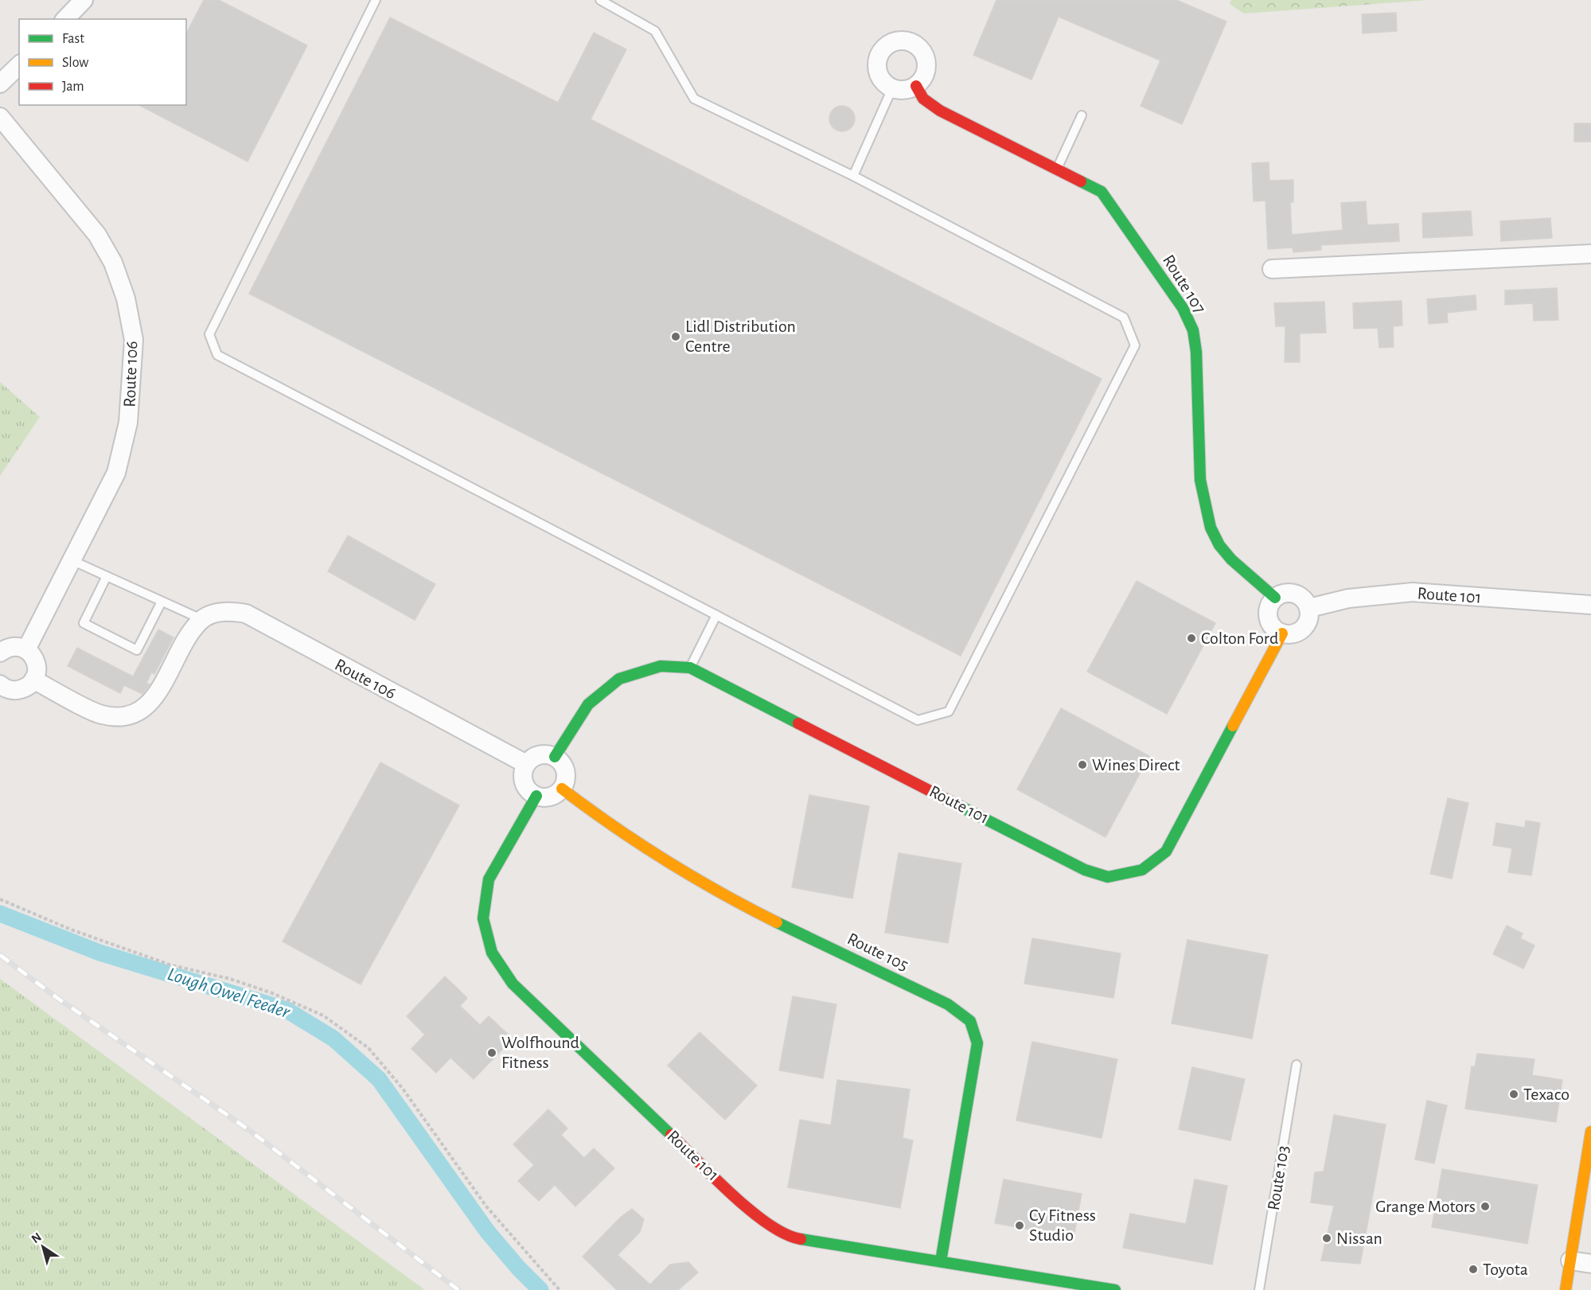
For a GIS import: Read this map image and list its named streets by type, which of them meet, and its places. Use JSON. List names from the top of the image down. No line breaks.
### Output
{"streets":{"street":["Route 107","Route 106","Route 101","Route 105"],"lane":["Route 103"]},"crossings":[["Route 107","Route 101"],["Route 106","Route 101"],["Route 106","Route 105"],["Route 101","Route 105"]],"water":["Lough Owel Feeder"],"places":["Lidl Distribution Centre","Colton Ford","Wines Direct","Wolfhound Fitness","Texaco","Grange Motors","Cy Fitness Studio","Nissan","Toyota"],"legend":["Fast","Slow","Jam"],"north":"top left"}
